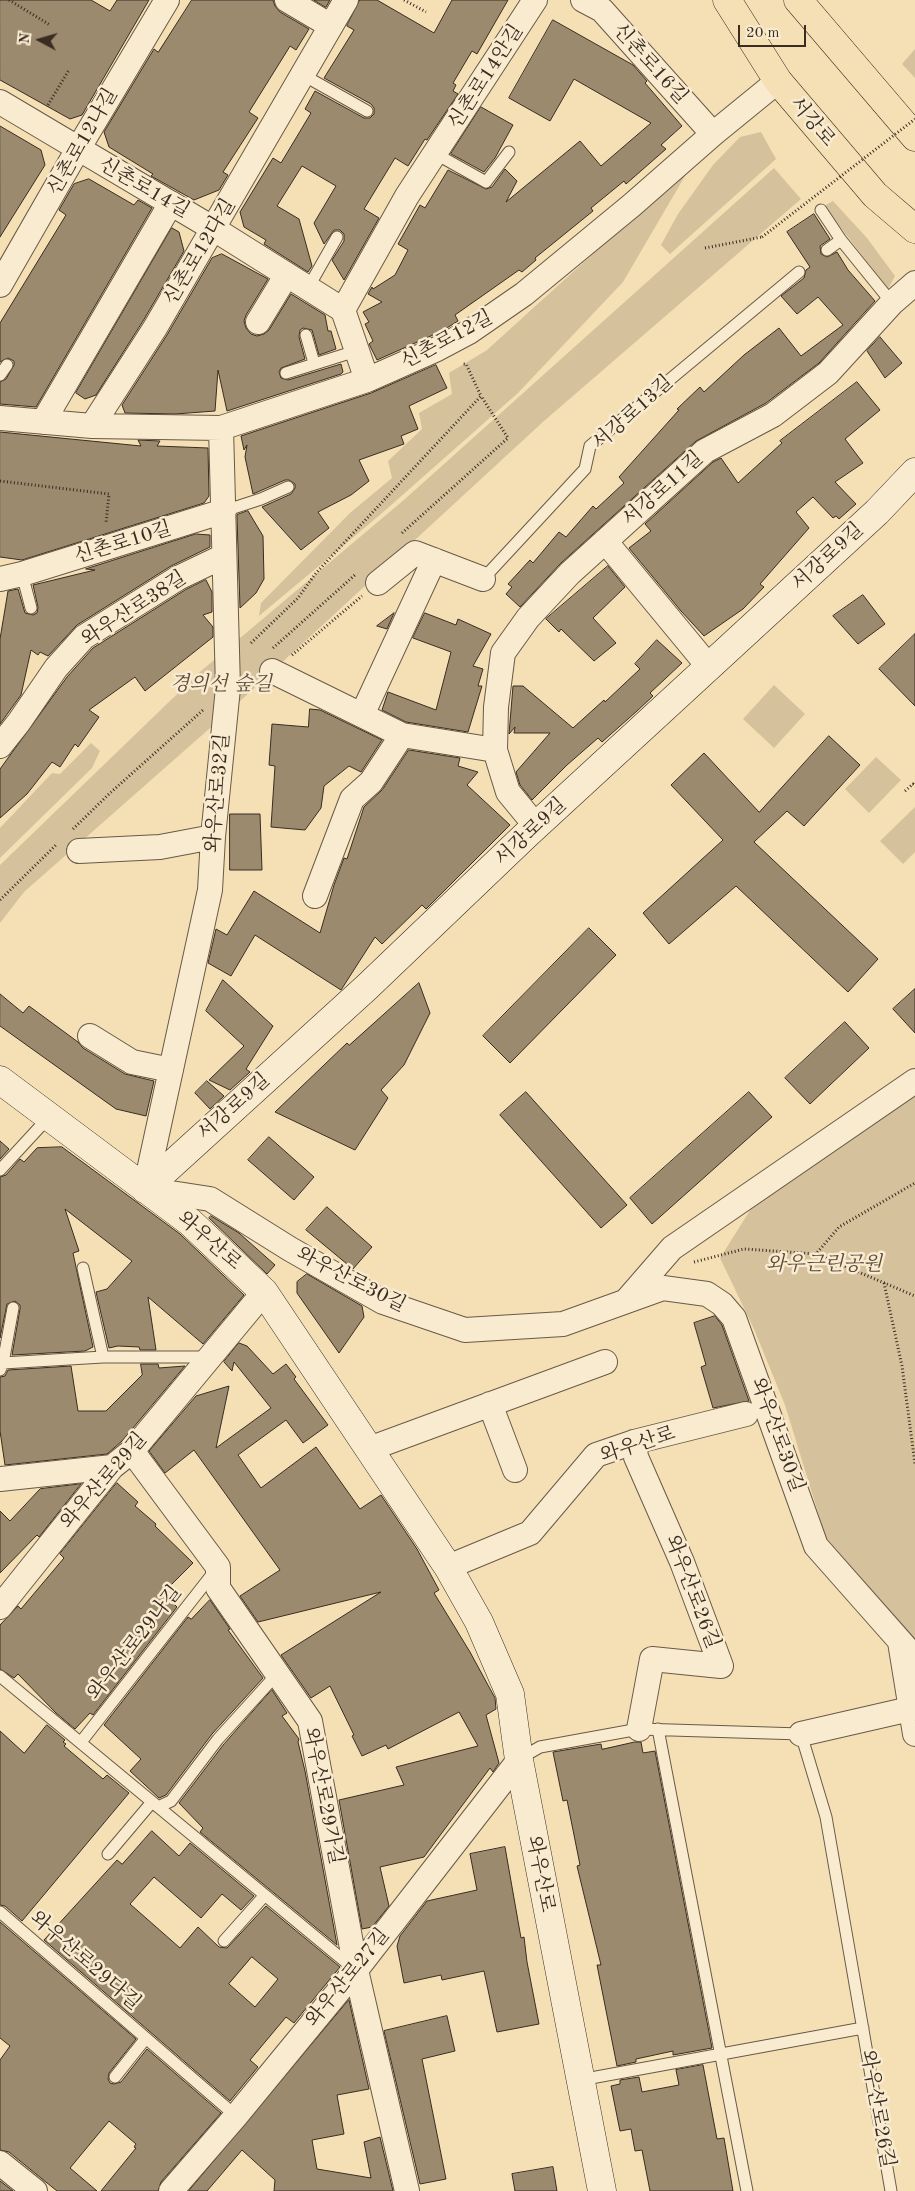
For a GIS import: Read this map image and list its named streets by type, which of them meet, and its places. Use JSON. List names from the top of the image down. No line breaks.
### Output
{"streets":{"main road":["서강로"],"street":["신촌로16길","신촌로14안길","신촌로12나길","신촌로14길","신촌로12다길","신촌로12길","서강로13길","서강로11길","신촌로10길","서강로9길","와우산로38길","와우산로32길","와우산로","와우산로30길","와우산로29길","와우산로26길","와우산로29가길","와우산로27길"],"lane":["와우산로29나길","와우산로29다길"]},"crossings":[["신촌로16길","신촌로12길"],["신촌로14안길","신촌로14길"],["서강로","신촌로12길"],["신촌로12나길","신촌로14길"],["신촌로14길","신촌로12다길"],["신촌로12다길","신촌로12길"],["신촌로12길","와우산로32길"],["서강로11길","서강로9길"],["신촌로10길","와우산로32길"],["서강로9길","와우산로32길"],["서강로9길","와우산로"],["서강로9길","와우산로30길"],["와우산로38길","와우산로32길"],["와우산로32길","와우산로"],["와우산로32길","와우산로30길"],["와우산로","와우산로30길"],["와우산로","와우산로29길"],["와우산로","와우산로26길"],["와우산로","와우산로27길"],["와우산로29나길","와우산로29가길"],["와우산로29가길","와우산로27길"],["와우산로29다길","와우산로27길"]],"parks":["경의선 숲길","와우근린공원"],"scale_bar":"20 m","north":"left"}
